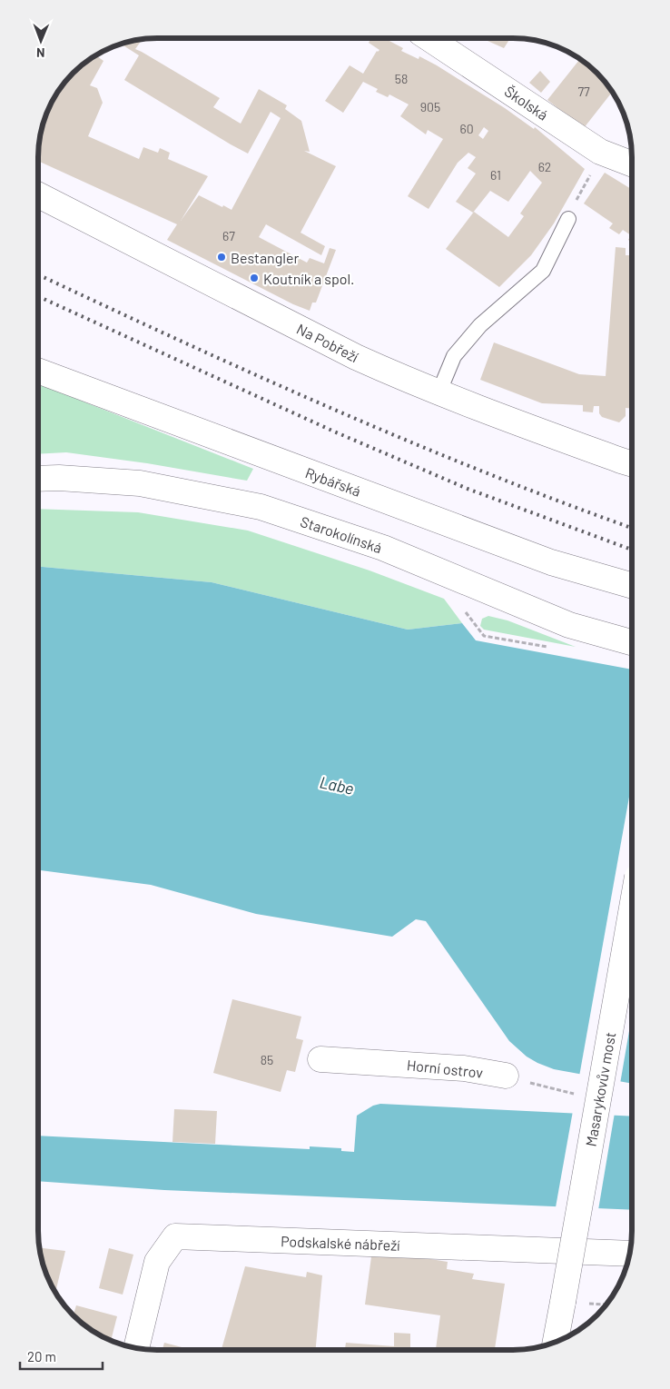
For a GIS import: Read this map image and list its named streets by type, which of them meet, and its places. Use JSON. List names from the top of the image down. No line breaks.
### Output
{"streets":{"street":["Školská","Na Pobřeží","Rybářská","Starokolínská","Horní ostrov","Masarykovův most","Podskalské nábřeží"]},"water":["Labe"],"places":["Bestangler","Koutník a spol."],"house_numbers":["58","77","905","60","62","61","67","85"],"scale_bar":"20 m","north":"bottom"}
